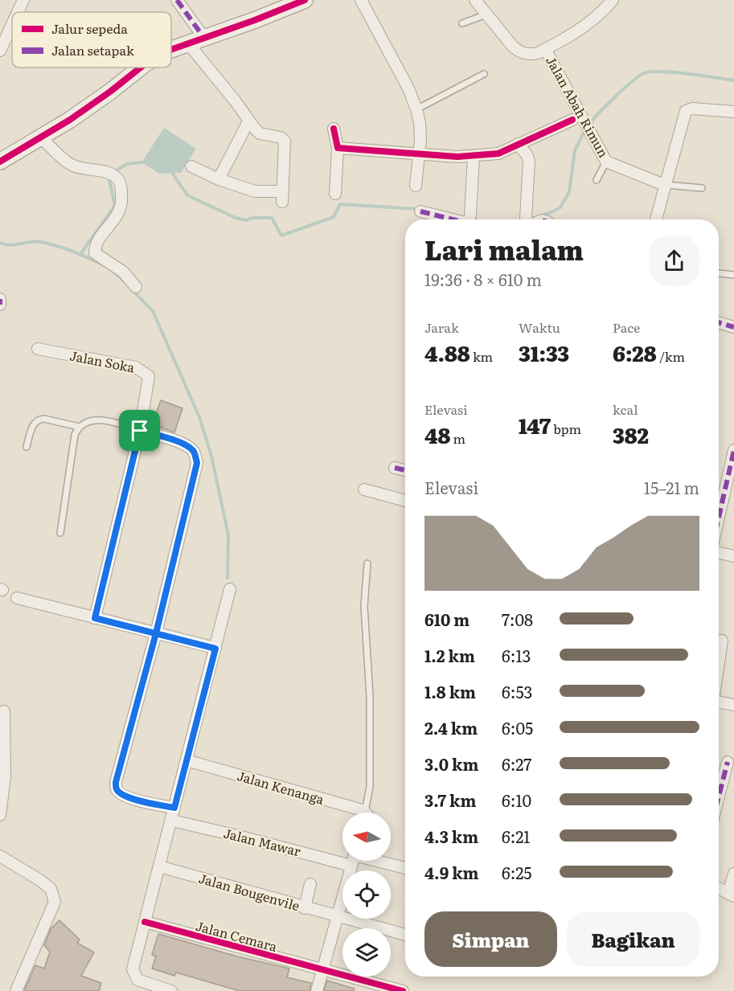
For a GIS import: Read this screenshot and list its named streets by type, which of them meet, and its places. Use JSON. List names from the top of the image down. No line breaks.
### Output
{"streets":{"street":["Jalan Abah Rimun","Jalan Soka","Jalan Kenanga","Jalan Mawar","Jalan Bougenvile","Jalan Cemara"]},"legend":["Jalur sepeda","Jalan setapak"],"north":"left","page":{"heading":["Lari malam","19:36 · 8 × 610 m"],"stats":[["Jarak","4.88 km"],["Waktu","31:33"],["Pace","6:28 /km"],["Elevasi","48 m"],["147 bpm"],["kcal","382"]],"chart":["Elevasi","15–21 m"],"list":[{"name":"610 m","note":"7:08"},{"name":"1.2 km","note":"6:13"},{"name":"1.8 km","note":"6:53"},{"name":"2.4 km","note":"6:05"},{"name":"3.0 km","note":"6:27"},{"name":"3.7 km","note":"6:10"},{"name":"4.3 km","note":"6:21"},{"name":"4.9 km","note":"6:25"}],"buttons":["Simpan","Bagikan"]}}
